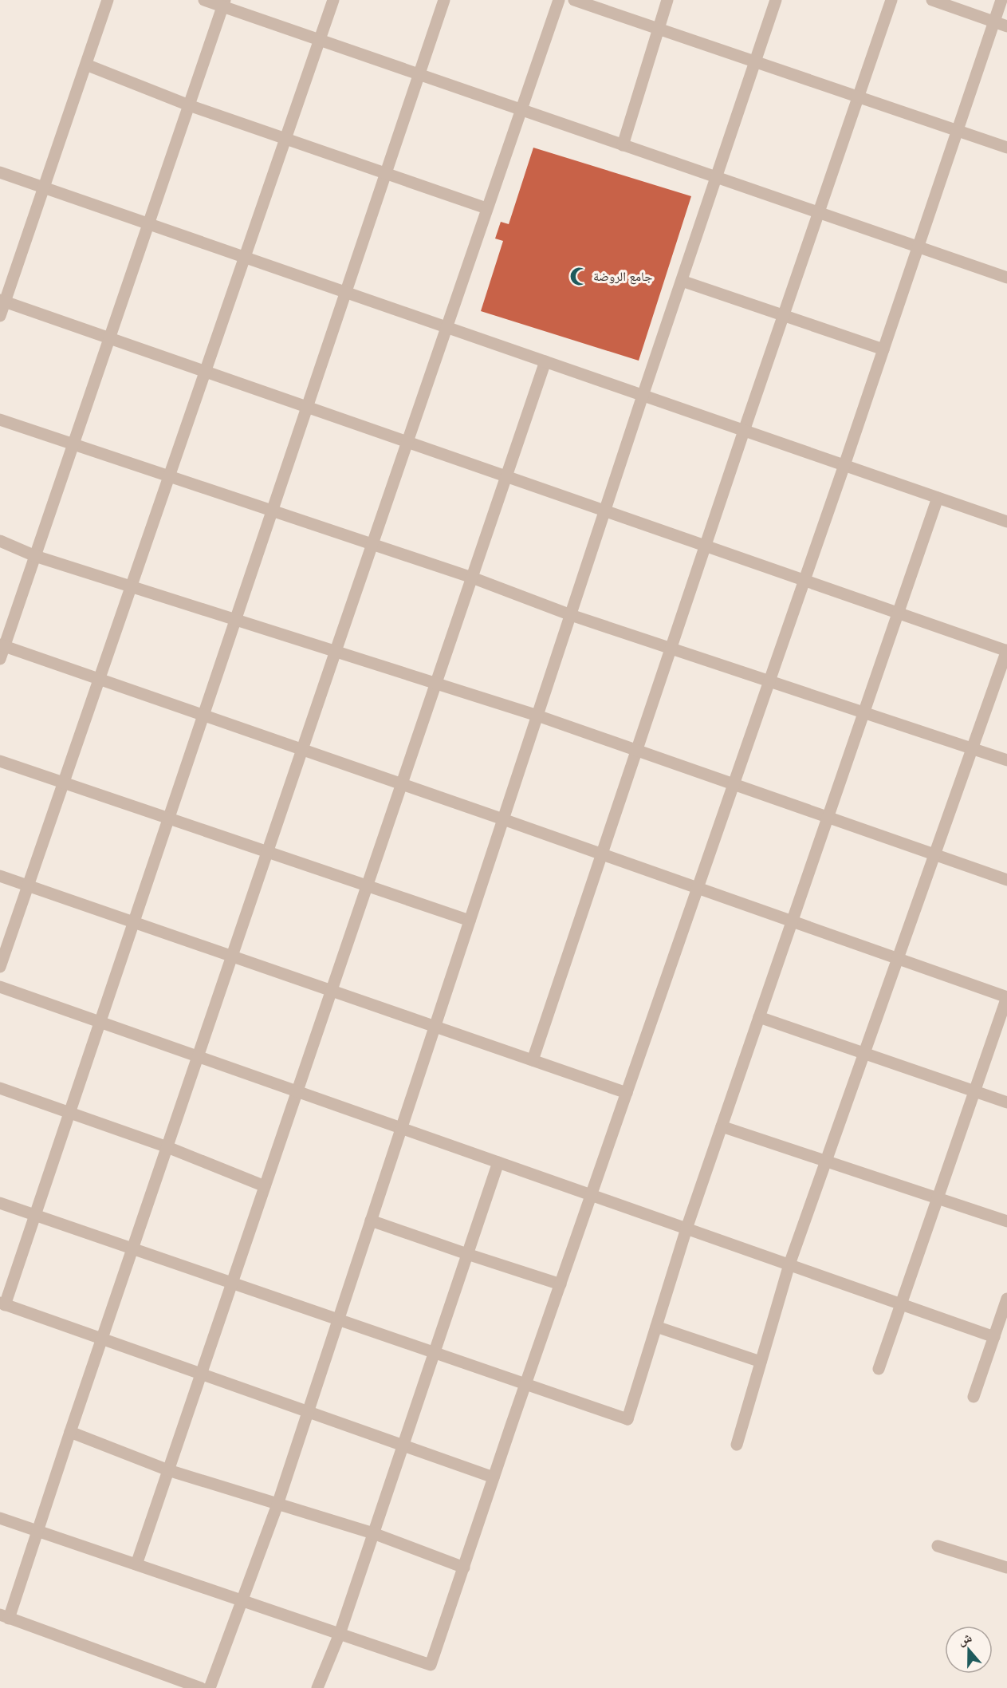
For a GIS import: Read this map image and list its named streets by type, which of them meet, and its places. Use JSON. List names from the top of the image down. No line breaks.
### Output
{"places":{"mosque":["جامع الروضة"]},"north":"top"}
